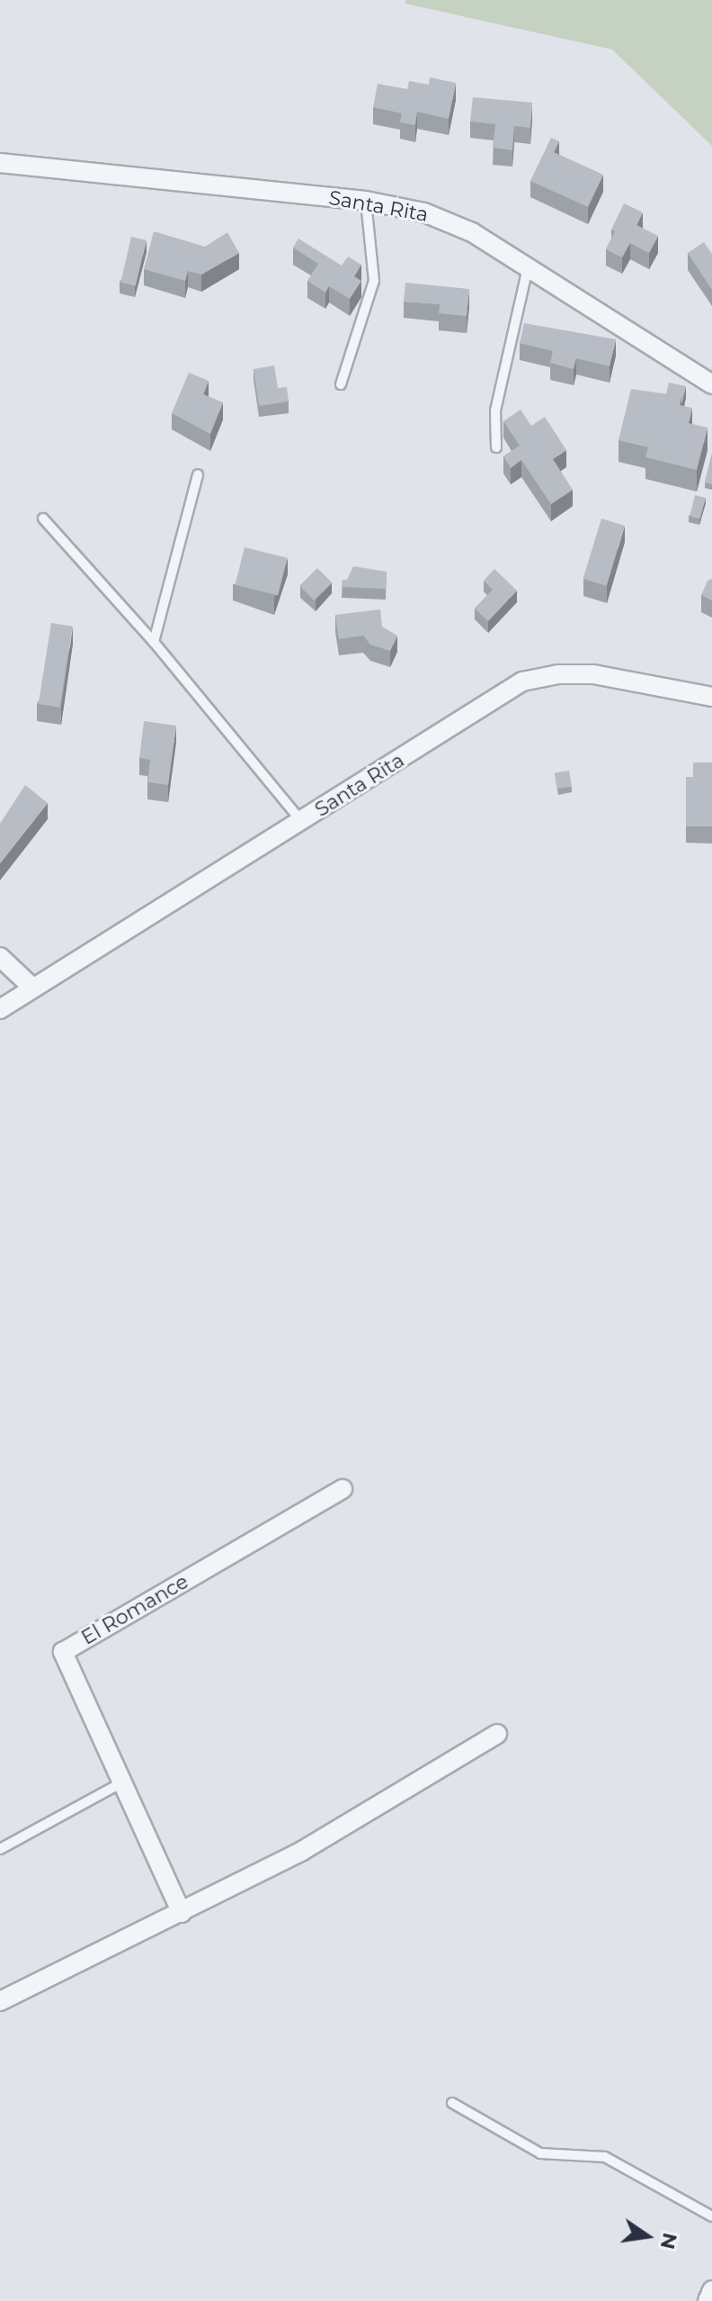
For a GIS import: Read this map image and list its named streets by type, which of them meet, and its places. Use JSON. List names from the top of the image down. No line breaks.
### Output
{"streets":{"street":["Santa Rita","El Romance"]},"north":"right"}
